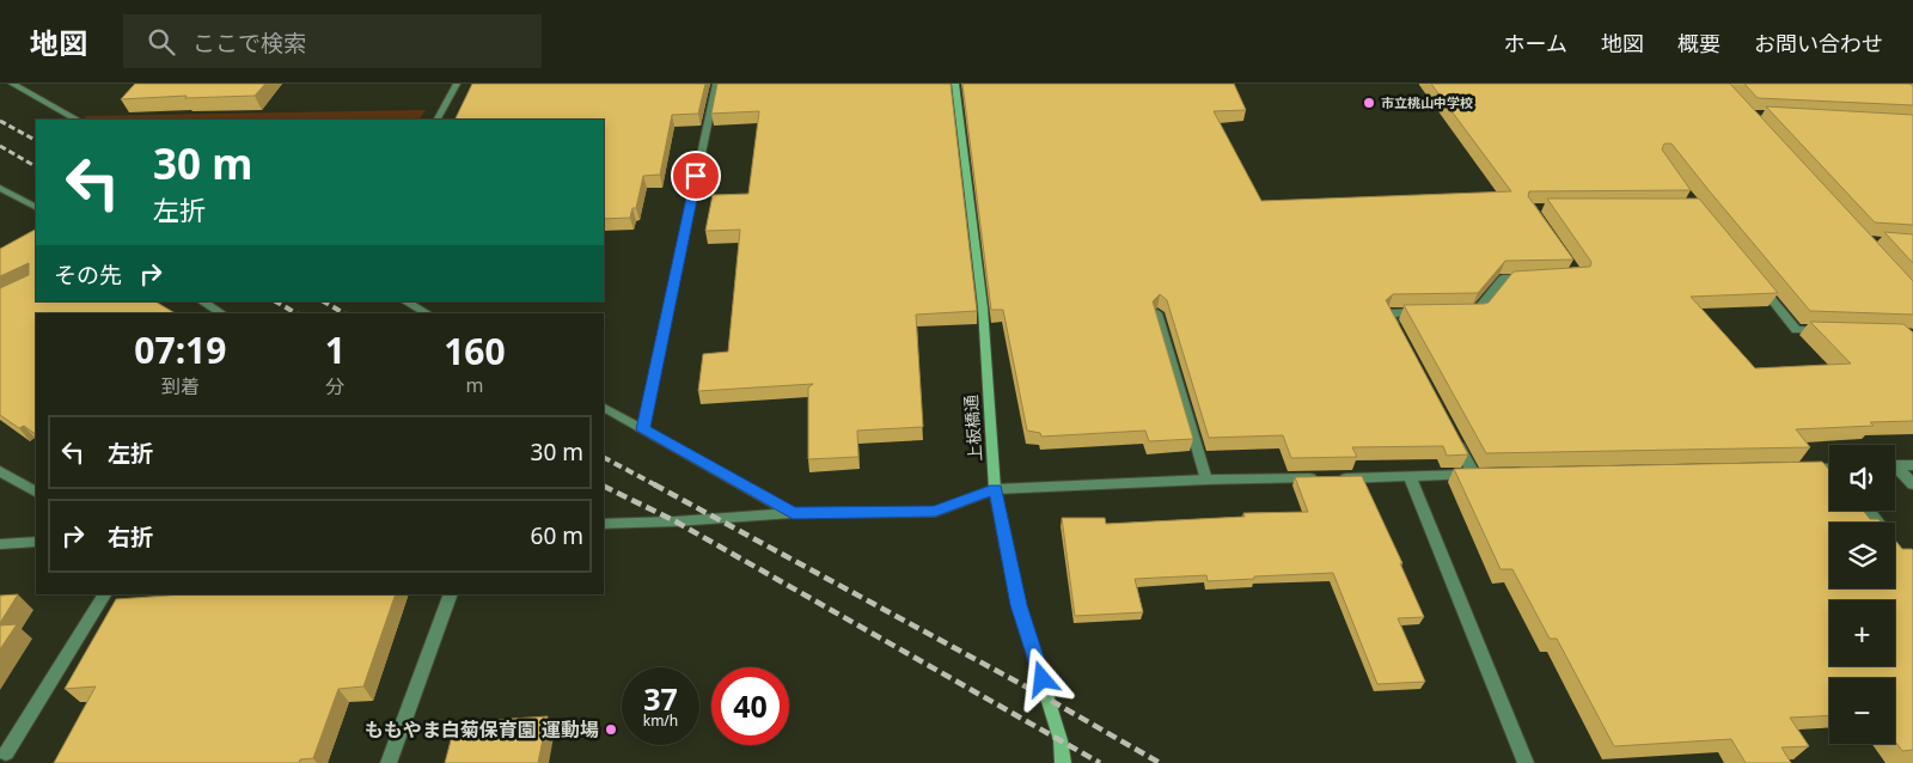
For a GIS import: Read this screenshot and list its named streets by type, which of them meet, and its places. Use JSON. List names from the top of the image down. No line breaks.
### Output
{"streets":{"street":["上板橋通"]},"places":["市立桃山中学校","ももやま白菊保育園 運動場"],"page":{"header":"地図","search":"ここで検索","nav":["ホーム","地図","概要","お問い合わせ"],"turn":["30 m","左折"],"then":"その先","eta":["07:19","到着","1","分","160","m"],"list":[{"name":"左折","value":"30 m"},{"name":"右折","value":"60 m"}],"map_buttons":["+","−"],"speed":"37 km/h","limit":"40"}}
